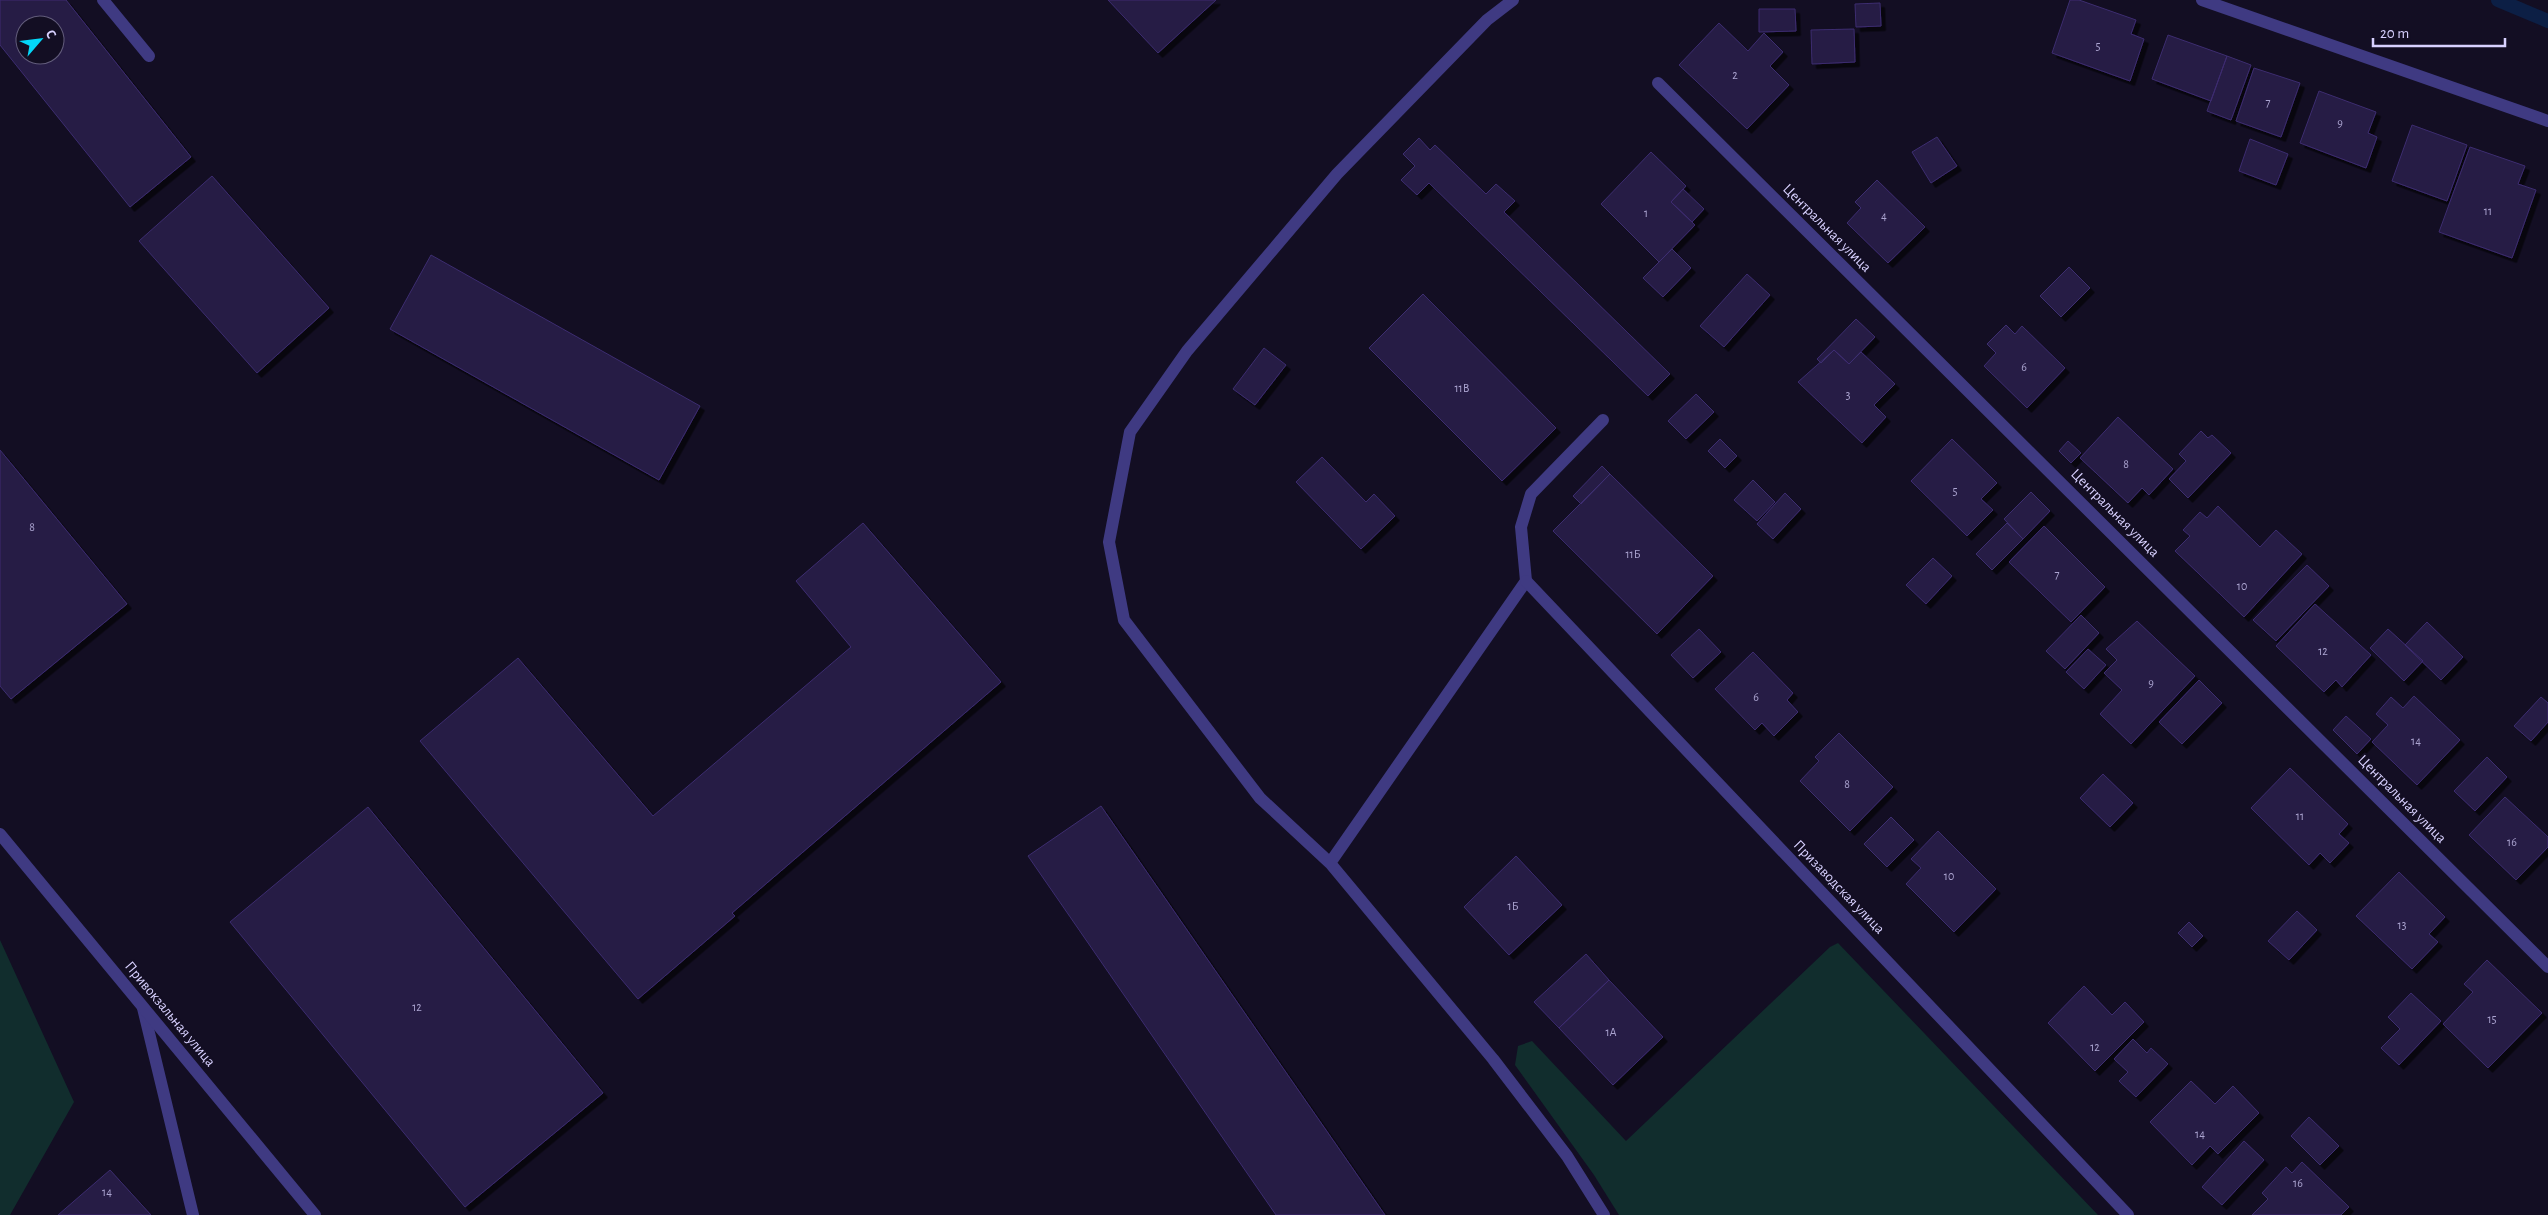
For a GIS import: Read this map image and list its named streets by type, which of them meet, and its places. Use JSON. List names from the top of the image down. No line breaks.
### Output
{"streets":{"street":["Центральная улица","Призаводская улица","Привокзальная улица"]},"house_numbers":["5","2","7","9","11","1","4","6","11В","3","8","5","8","11Б","7","10","12","9","6","14","8","11","16","10","1Б","13","12","15","1А","12","14","16","14"],"scale_bar":"20 m","north":"top right"}
